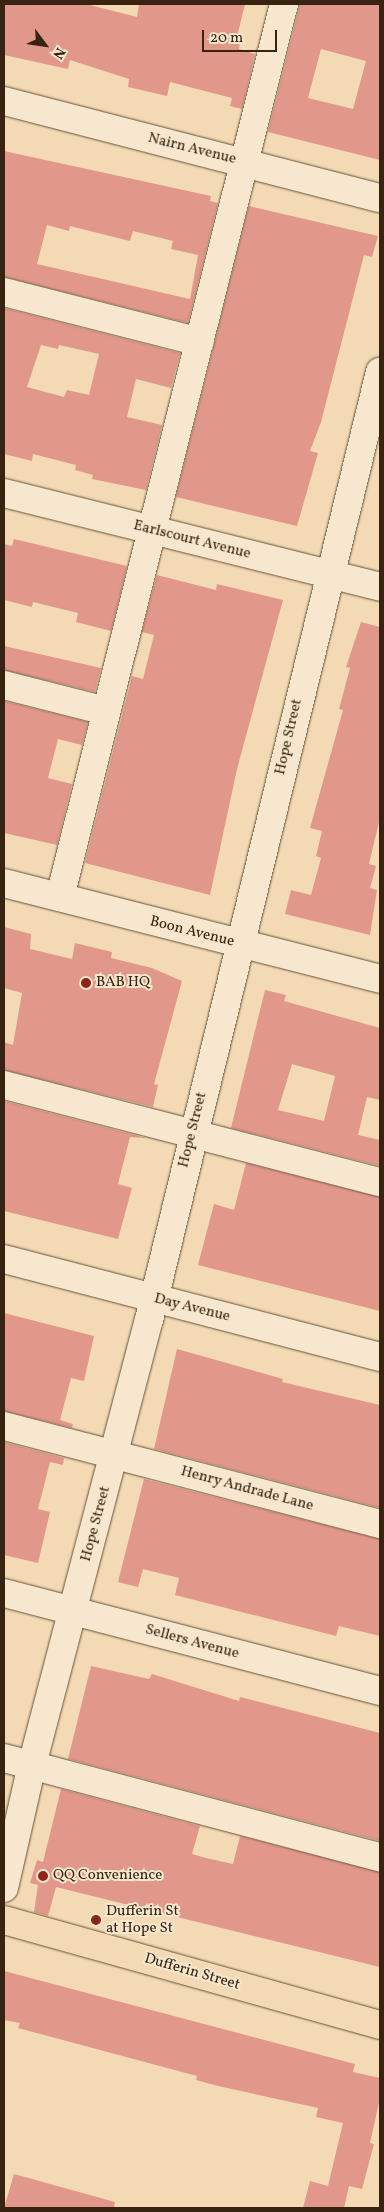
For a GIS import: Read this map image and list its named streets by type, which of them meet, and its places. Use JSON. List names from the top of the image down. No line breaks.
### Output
{"streets":{"main road":["Dufferin Street"],"street":["Nairn Avenue","Earlscourt Avenue","Hope Street","Boon Avenue","Day Avenue","Henry Andrade Lane","Sellers Avenue"]},"crossings":[["Earlscourt Avenue","Hope Street"],["Hope Street","Boon Avenue"],["Hope Street","Day Avenue"],["Hope Street","Henry Andrade Lane"],["Hope Street","Sellers Avenue"]],"places":["BAB HQ","QQ Convenience","Dufferin St at Hope St"],"scale_bar":"20 m","north":"bottom right"}
